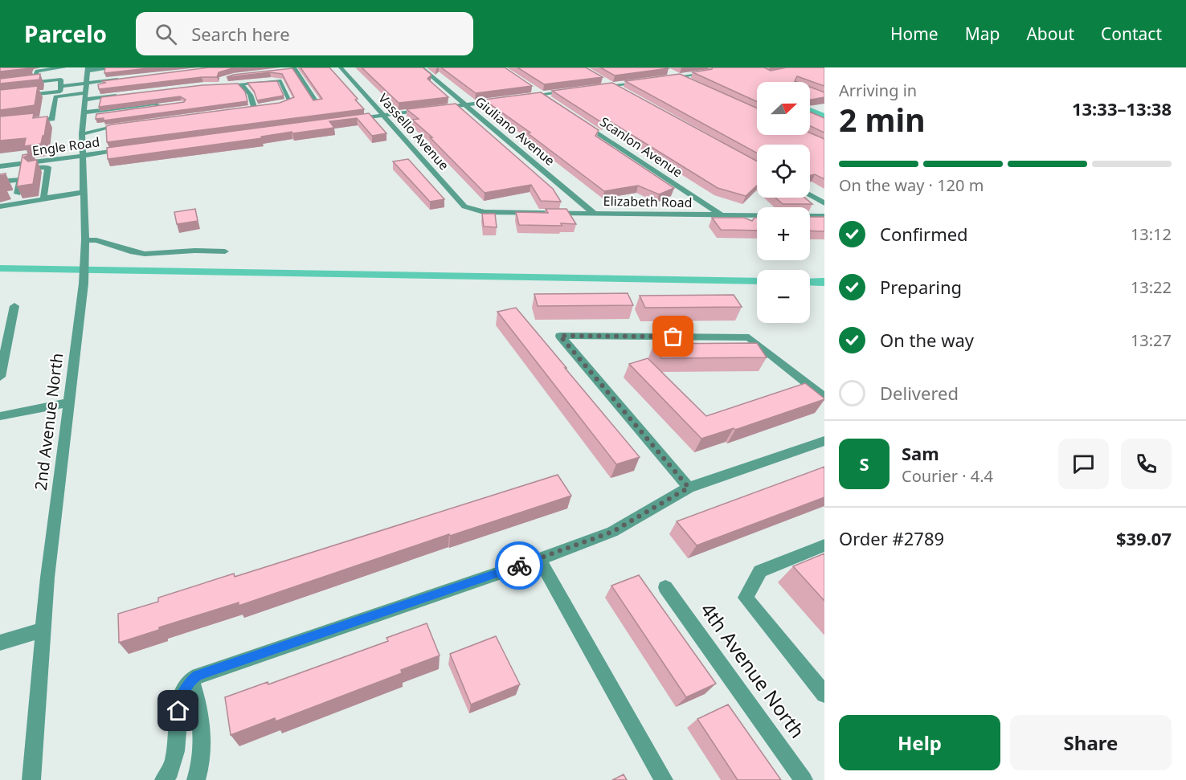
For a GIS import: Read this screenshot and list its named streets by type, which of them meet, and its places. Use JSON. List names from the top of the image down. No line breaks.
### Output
{"streets":{"street":["Giuliano Avenue","Vassello Avenue","Engle Road","Scanlon Avenue","Elizabeth Road","2nd Avenue North","4th Avenue North"]},"crossings":[["Giuliano Avenue","Elizabeth Road"],["Vassello Avenue","Elizabeth Road"],["Engle Road","2nd Avenue North"],["Scanlon Avenue","Elizabeth Road"]],"north":"right","page":{"header":"Parcelo","search":"Search here","nav":["Home","Map","About","Contact"],"heading":["2 min","Arriving in","13:33–13:38"],"panel":["Sam","Courier · 4.4","Order #2789","$39.07"],"map_buttons":["+","−"],"bar":"On the way · 120 m","list":[["Confirmed","13:12"],["Preparing","13:22"],["On the way","13:27"],"Delivered"],"round":"S","buttons":["Help","Share"]}}
